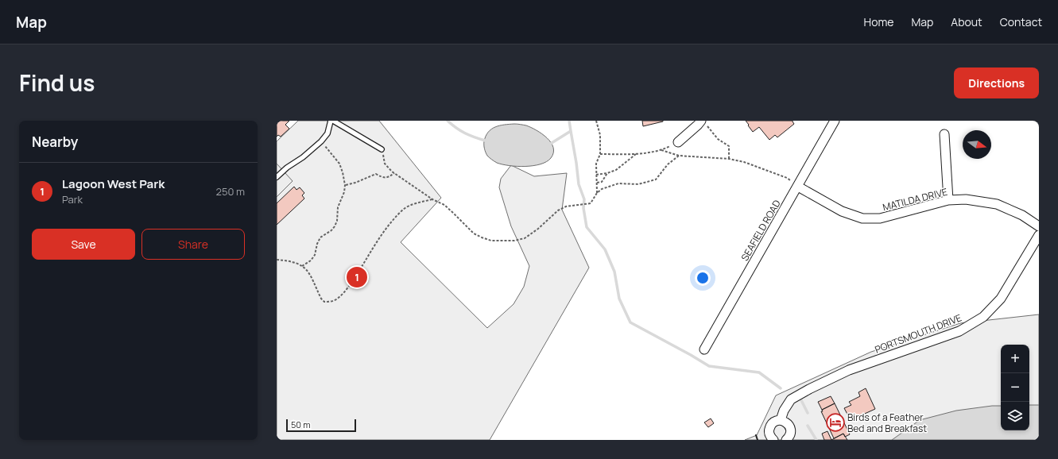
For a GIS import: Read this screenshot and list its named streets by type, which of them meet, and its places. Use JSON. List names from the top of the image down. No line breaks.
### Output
{"streets":{"street":["MATILDA DRIVE","SEAFIELD ROAD","PORTSMOUTH DRIVE"]},"crossings":[["MATILDA DRIVE","SEAFIELD ROAD"]],"places":{"hotel":["Birds of a Feather Bed and Breakfast"]},"scale_bar":"50 m","north":"right","page":{"header":"Map","nav":["Home","Map","About","Contact"],"title":"Find us","buttons":["Directions",["Save","Share"]],"heading":"Nearby","list":[{"mark":"1","name":"Lagoon West Park","note":"Park","value":"250 m"}],"pins":"1","map_buttons":["+","−"],"scale":"50 m"}}
